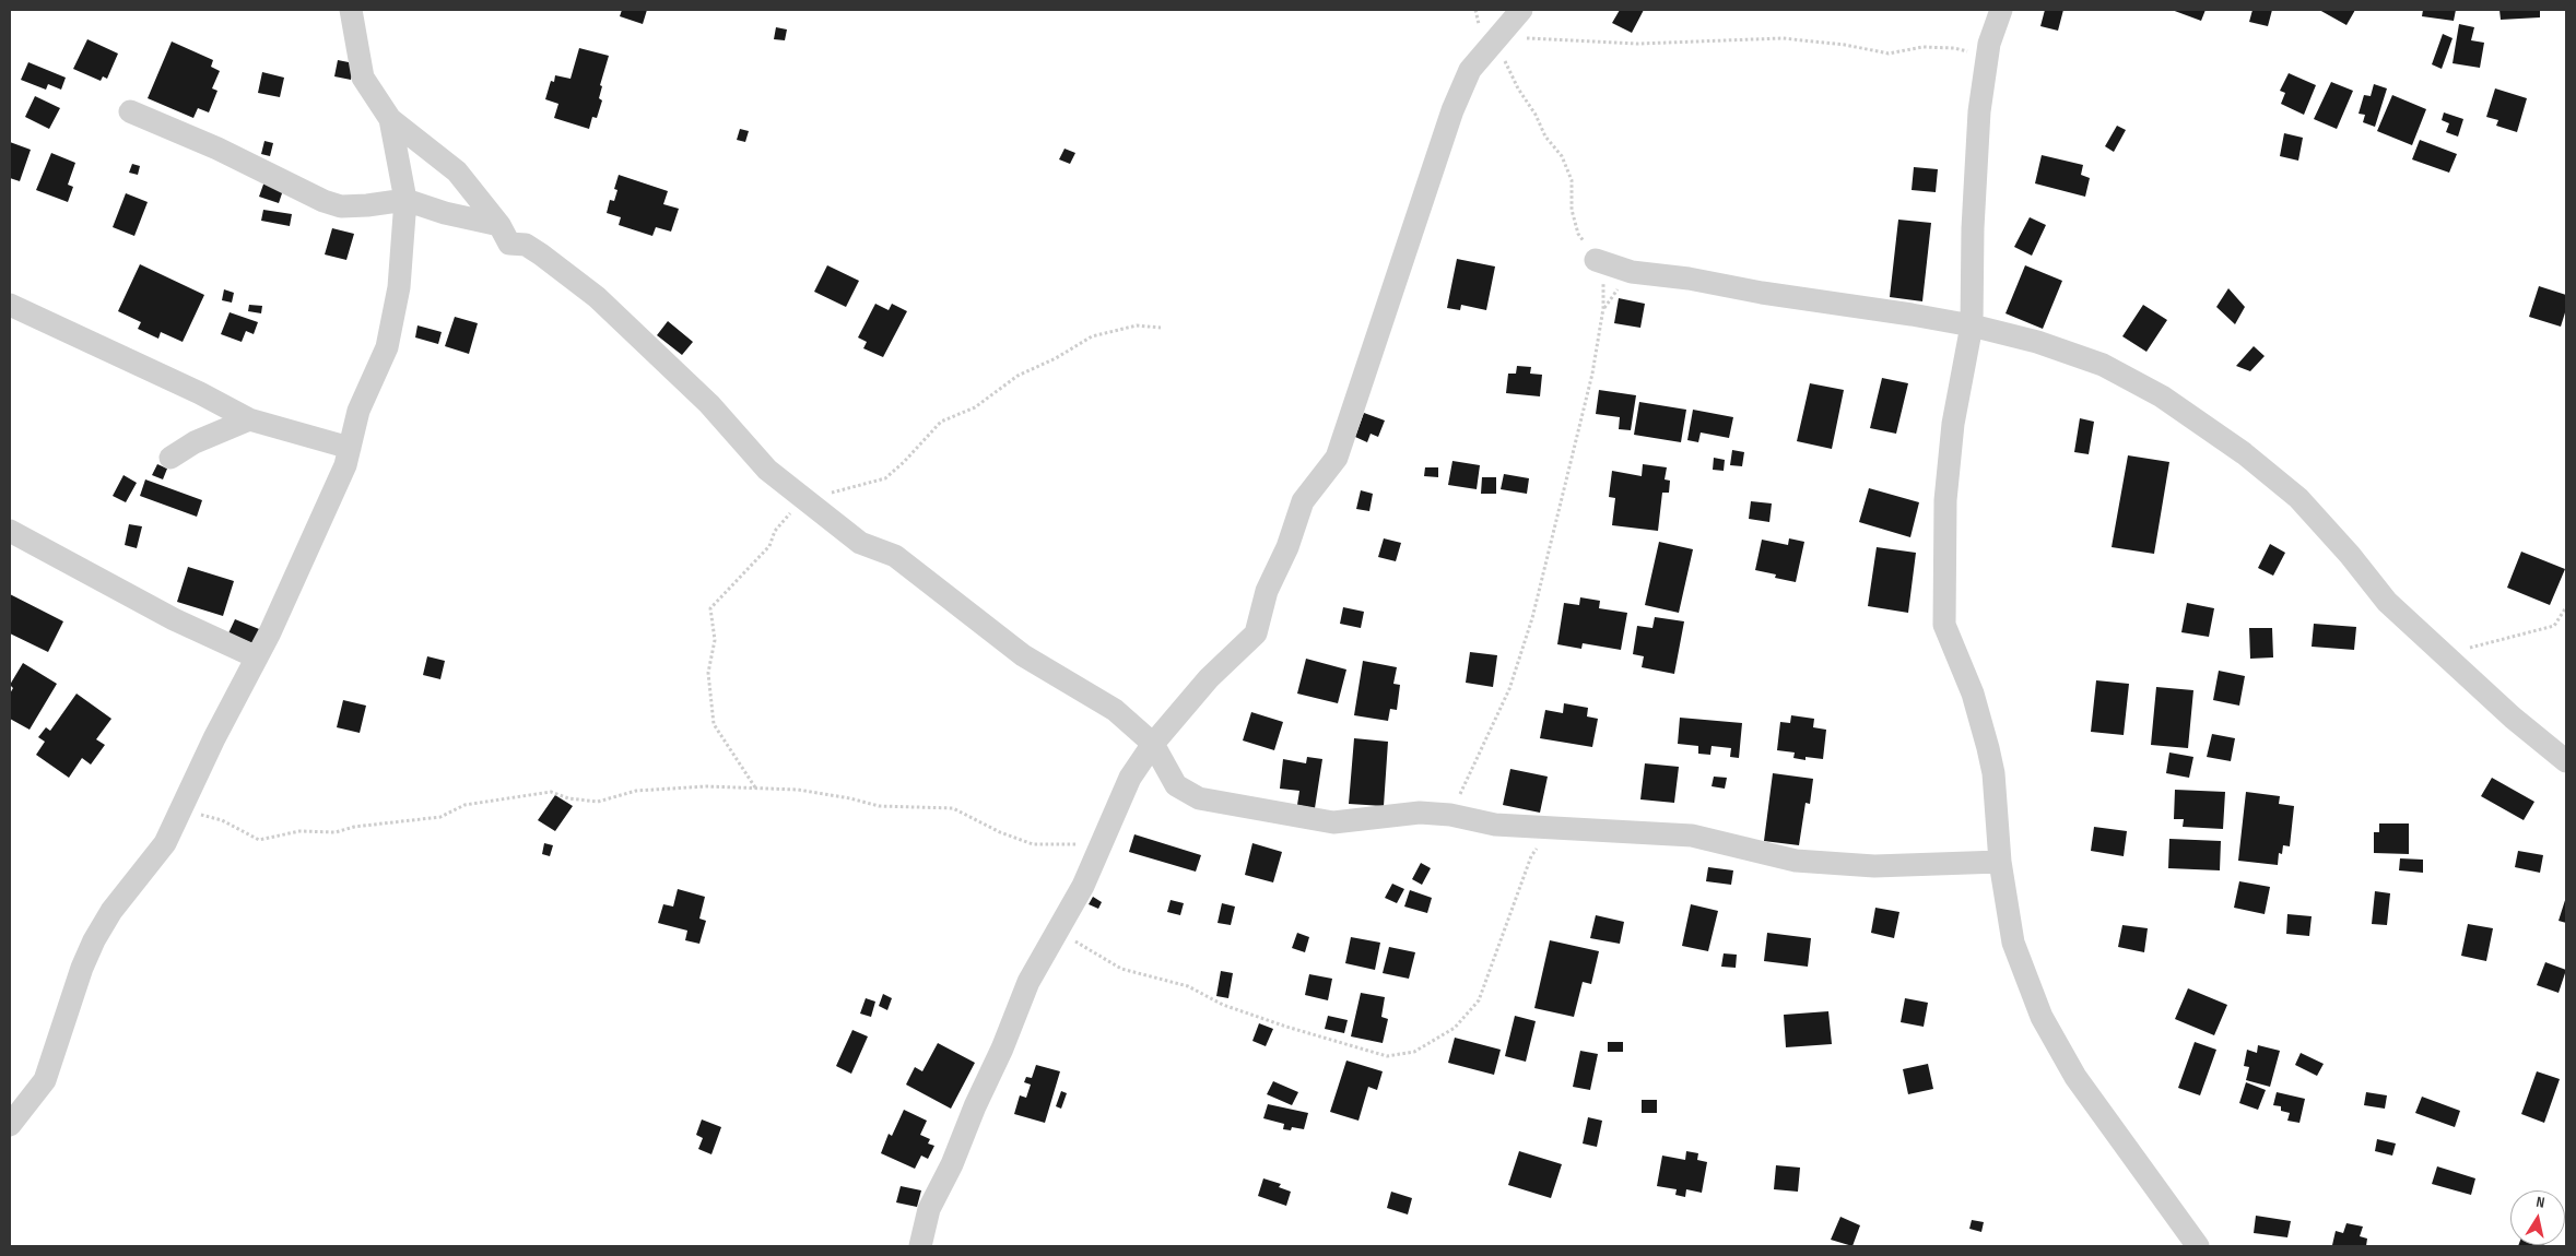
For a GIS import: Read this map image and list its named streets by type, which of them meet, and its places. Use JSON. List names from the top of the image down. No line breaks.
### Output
{"north":"top"}
